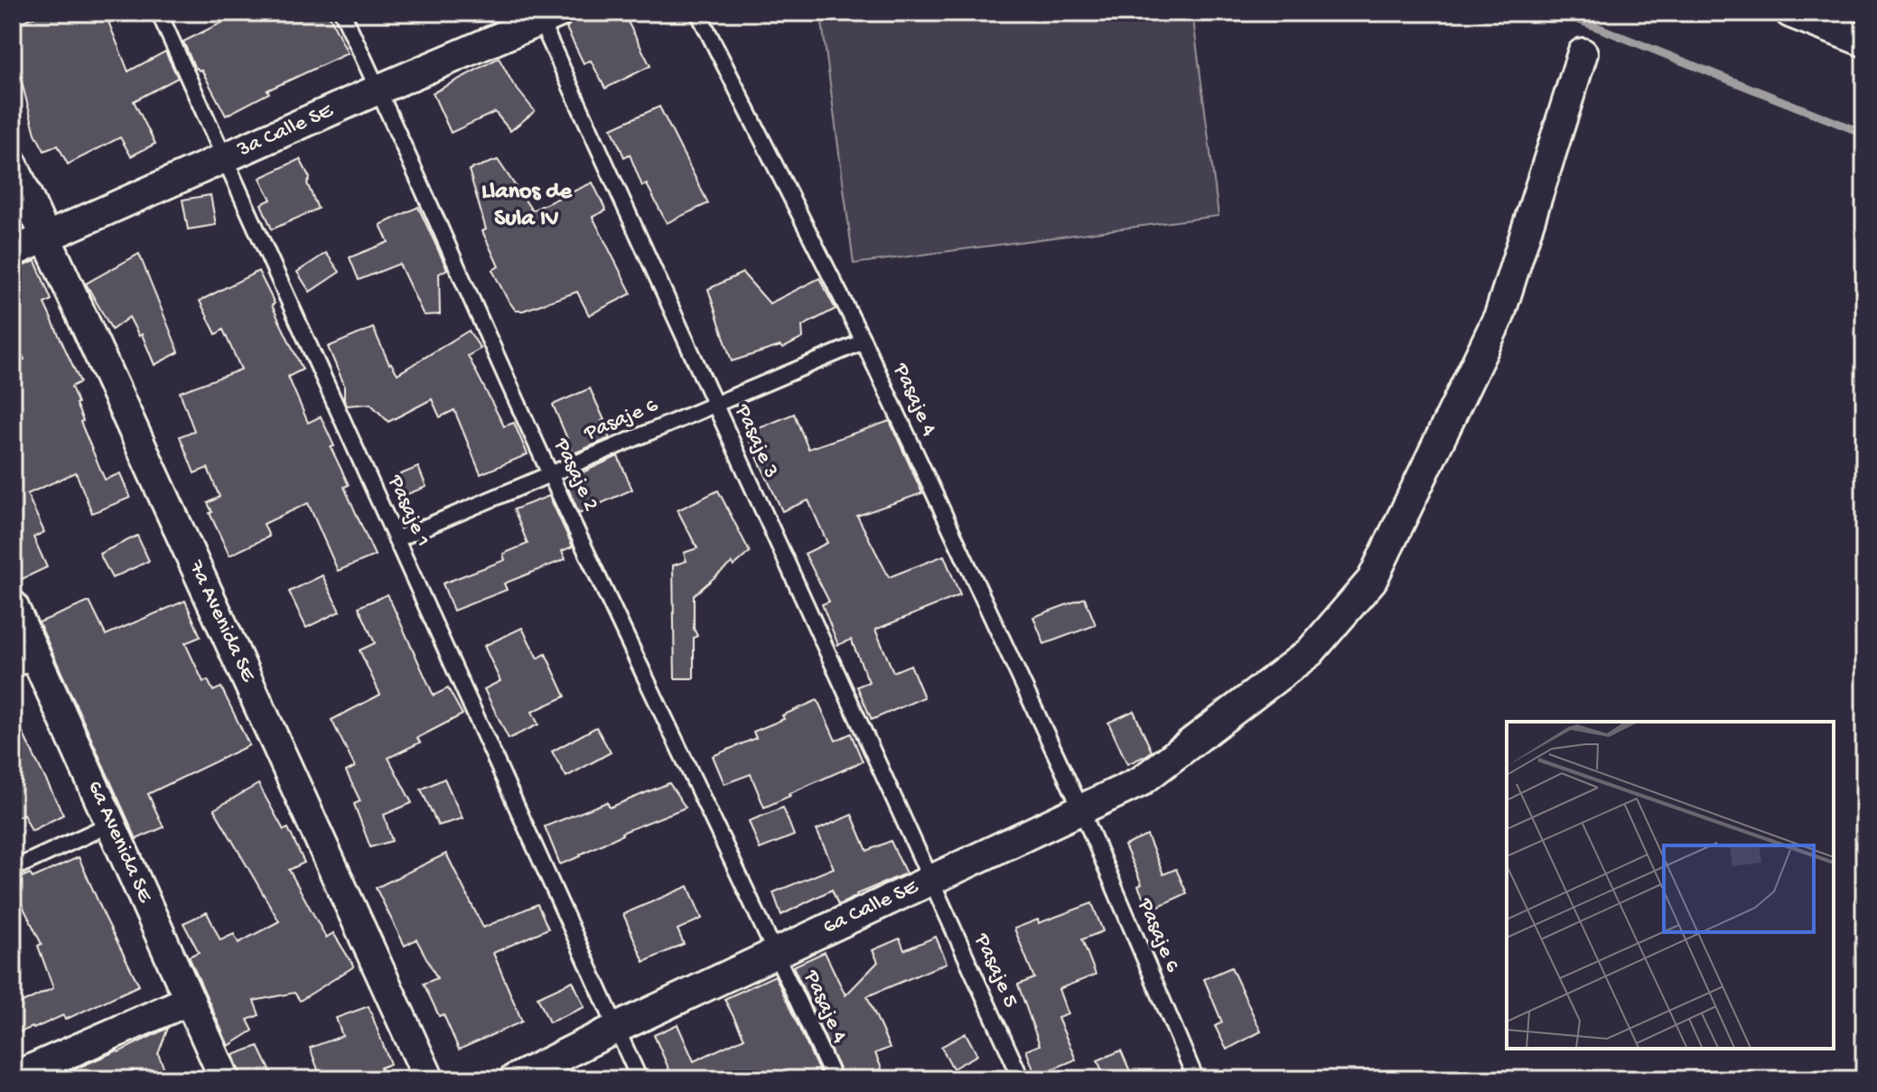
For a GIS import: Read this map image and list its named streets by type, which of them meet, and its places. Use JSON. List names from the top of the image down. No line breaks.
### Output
{"streets":{"street":["3a Calle SE","7a Avenida SE","6a Avenida SE","6a Calle SE"],"lane":["Pasaje 4","Pasaje 6","Pasaje 3","Pasaje 2","Pasaje 1","Pasaje 5"]},"crossings":[["3a Calle SE","Pasaje 3"],["3a Calle SE","Pasaje 2"],["3a Calle SE","Pasaje 1"],["3a Calle SE","7a Avenida SE"],["Pasaje 4","Pasaje 6"],["Pasaje 4","Pasaje 2"],["Pasaje 4","6a Calle SE"],["Pasaje 6","Pasaje 3"],["Pasaje 6","Pasaje 2"],["Pasaje 6","Pasaje 1"],["Pasaje 6","6a Calle SE"],["Pasaje 3","6a Calle SE"],["Pasaje 3","Pasaje 5"],["Pasaje 2","6a Calle SE"],["Pasaje 1","6a Calle SE"],["6a Calle SE","Pasaje 5"]],"districts":["Llanos de Sula IV"]}
